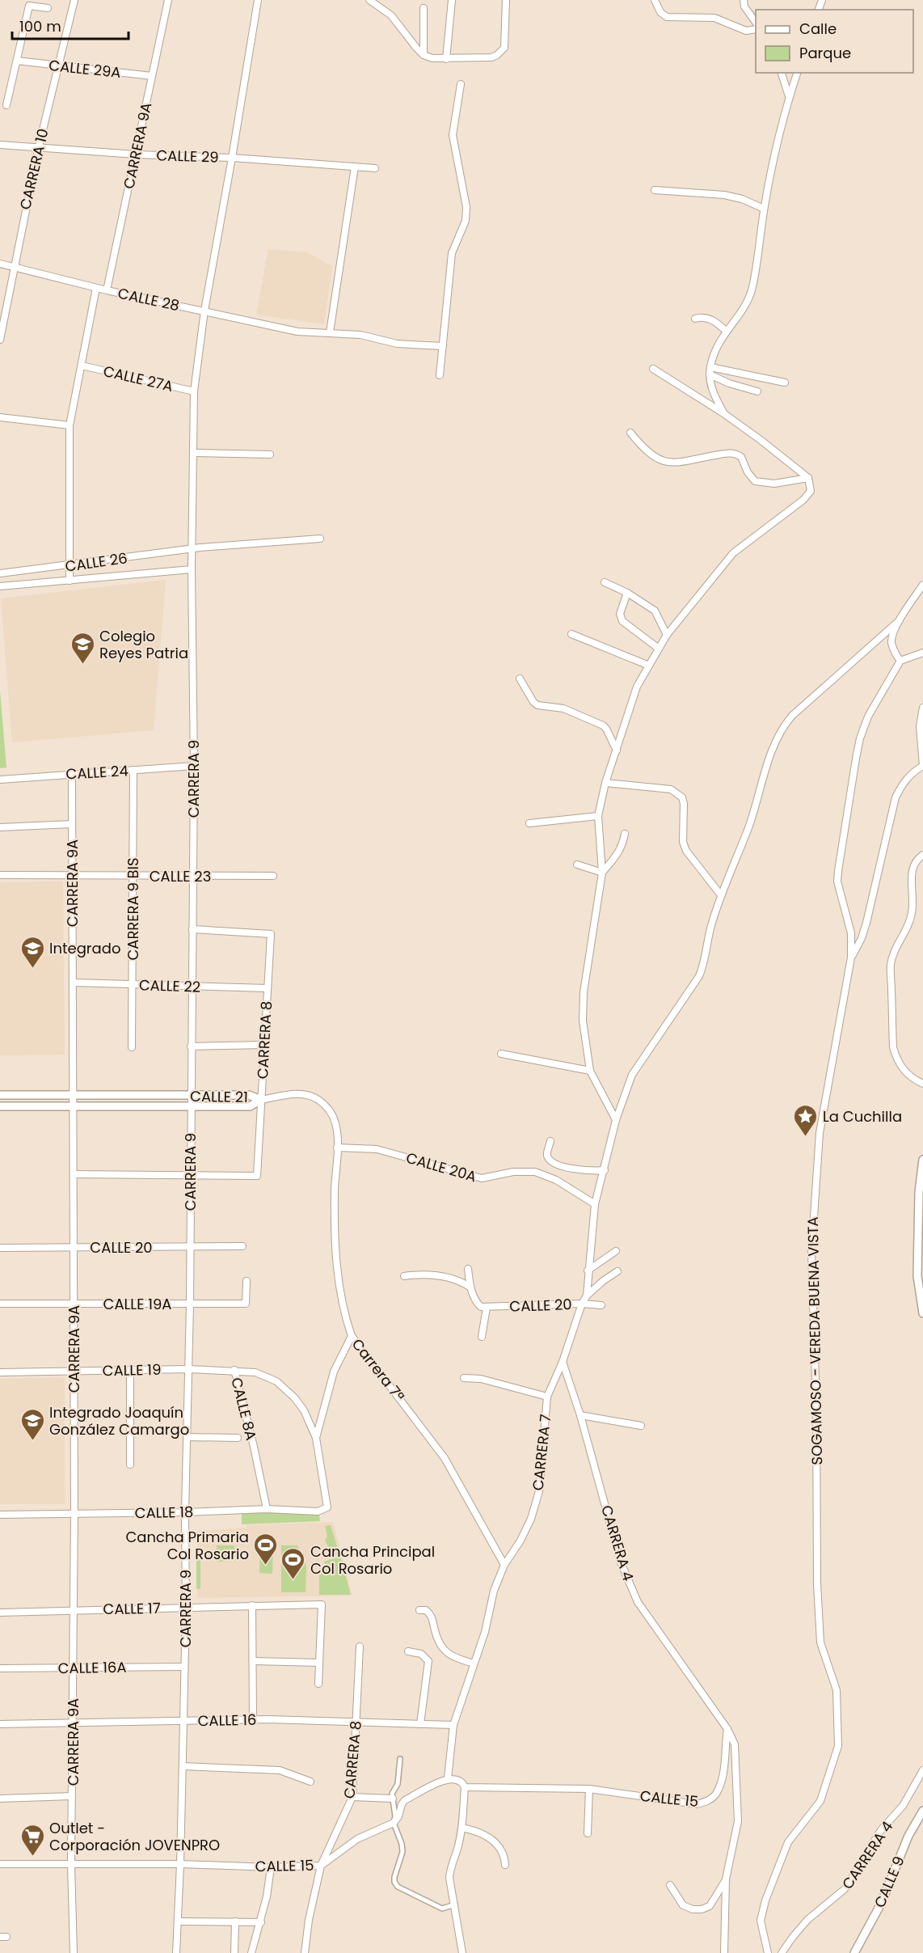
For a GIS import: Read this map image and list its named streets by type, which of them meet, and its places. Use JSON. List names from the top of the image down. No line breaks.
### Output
{"streets":{"street":["CALLE 29A","CARRERA 9A","CALLE 29","CARRERA 10","CALLE 28","CALLE 27A","CALLE 26","CALLE 24","CARRERA 9","CALLE 23","CARRERA 9 BIS","CALLE 22","CARRERA 8","CALLE 21","CALLE 20A","CALLE 20","CALLE 19A","SOGAMOSO - VEREDA BUENA VISTA","CALLE 19","Carrera 7ª","CALLE 8A","CARRERA 7","CALLE 18","CARRERA 4","CALLE 17","CALLE 16A","CALLE 16","CALLE 15","CALLE 9"]},"crossings":[["CALLE 29A","CARRERA 9A"],["CALLE 29A","CARRERA 10"],["CARRERA 9A","CALLE 29"],["CARRERA 9A","CALLE 28"],["CARRERA 9A","CALLE 24"],["CARRERA 9A","CALLE 23"],["CARRERA 9A","CALLE 22"],["CARRERA 9A","CALLE 21"],["CARRERA 9A","CALLE 20"],["CARRERA 9A","CALLE 19A"],["CARRERA 9A","CALLE 19"],["CARRERA 9A","CALLE 18"],["CARRERA 9A","CALLE 17"],["CARRERA 9A","CALLE 16A"],["CARRERA 9A","CALLE 16"],["CARRERA 9A","CALLE 15"],["CALLE 29","CARRERA 10"],["CALLE 29","CARRERA 9"],["CARRERA 10","CALLE 28"],["CALLE 28","CARRERA 9"],["CALLE 27A","CARRERA 9"],["CALLE 26","CARRERA 9"],["CALLE 24","CARRERA 9"],["CALLE 24","CARRERA 9 BIS"],["CARRERA 9","CALLE 23"],["CARRERA 9","CALLE 22"],["CARRERA 9","CARRERA 8"],["CARRERA 9","CALLE 21"],["CARRERA 9","CALLE 20"],["CARRERA 9","CALLE 19A"],["CARRERA 9","CALLE 19"],["CARRERA 9","CALLE 18"],["CARRERA 9","CALLE 17"],["CARRERA 9","CALLE 16A"],["CARRERA 9","CALLE 16"],["CARRERA 9","CALLE 15"],["CALLE 23","CARRERA 9 BIS"],["CARRERA 9 BIS","CALLE 22"],["CALLE 22","CARRERA 8"],["CARRERA 8","CALLE 21"],["CARRERA 8","Carrera 7ª"],["CARRERA 8","CALLE 16"],["CARRERA 8","CALLE 15"],["CALLE 21","Carrera 7ª"],["CALLE 20A","Carrera 7ª"],["CALLE 20A","CARRERA 7"],["CALLE 20","CARRERA 7"],["CALLE 19","CALLE 8A"],["Carrera 7ª","CARRERA 7"],["CALLE 8A","CALLE 18"],["CARRERA 7","CARRERA 4"],["CARRERA 7","CALLE 16"],["CARRERA 7","CALLE 15"],["CARRERA 4","CALLE 15"]],"places":{"school or university":["Colegio Reyes Patria","Integrado","Integrado Joaquín González Camargo"],"place":["La Cuchilla"],"sports":["Cancha Primaria Col Rosario","Cancha Principal Col Rosario"],"supermarket":["Outlet - Corporación JOVENPRO"]},"legend":["Calle","Parque"],"scale_bar":"100 m"}
